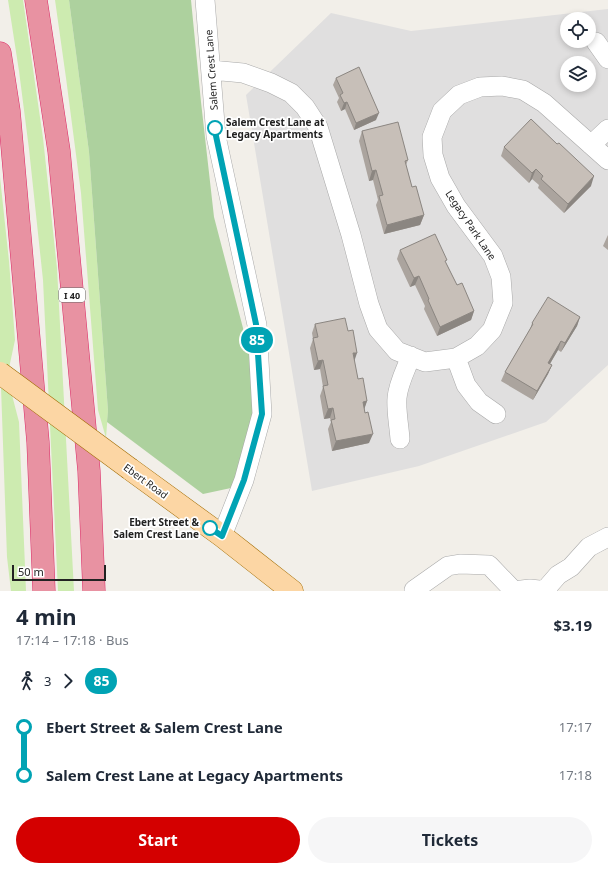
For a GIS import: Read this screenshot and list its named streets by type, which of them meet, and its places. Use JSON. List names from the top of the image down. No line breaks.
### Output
{"streets":{"highway":["I 40"],"main road":["Ebert Road"],"street":["Salem Crest Lane","Legacy Park Lane"]},"crossings":[["Salem Crest Lane","Legacy Park Lane"],["Salem Crest Lane","Ebert Road"]],"places":["Salem Crest Lane at Legacy Apartments","Ebert Street & Salem Crest Lane"],"lines":["bus line 85"],"scale_bar":"50 m","page":{"on_map":"85","scale":"50 m","heading":["4 min","17:14 – 17:18 · Bus","$3.19"],"legs":["3","85"],"list":[{"name":"Ebert Street & Salem Crest Lane","value":"17:17"},{"name":"Salem Crest Lane at Legacy Apartments","value":"17:18"}],"buttons":["Start","Tickets"]}}
